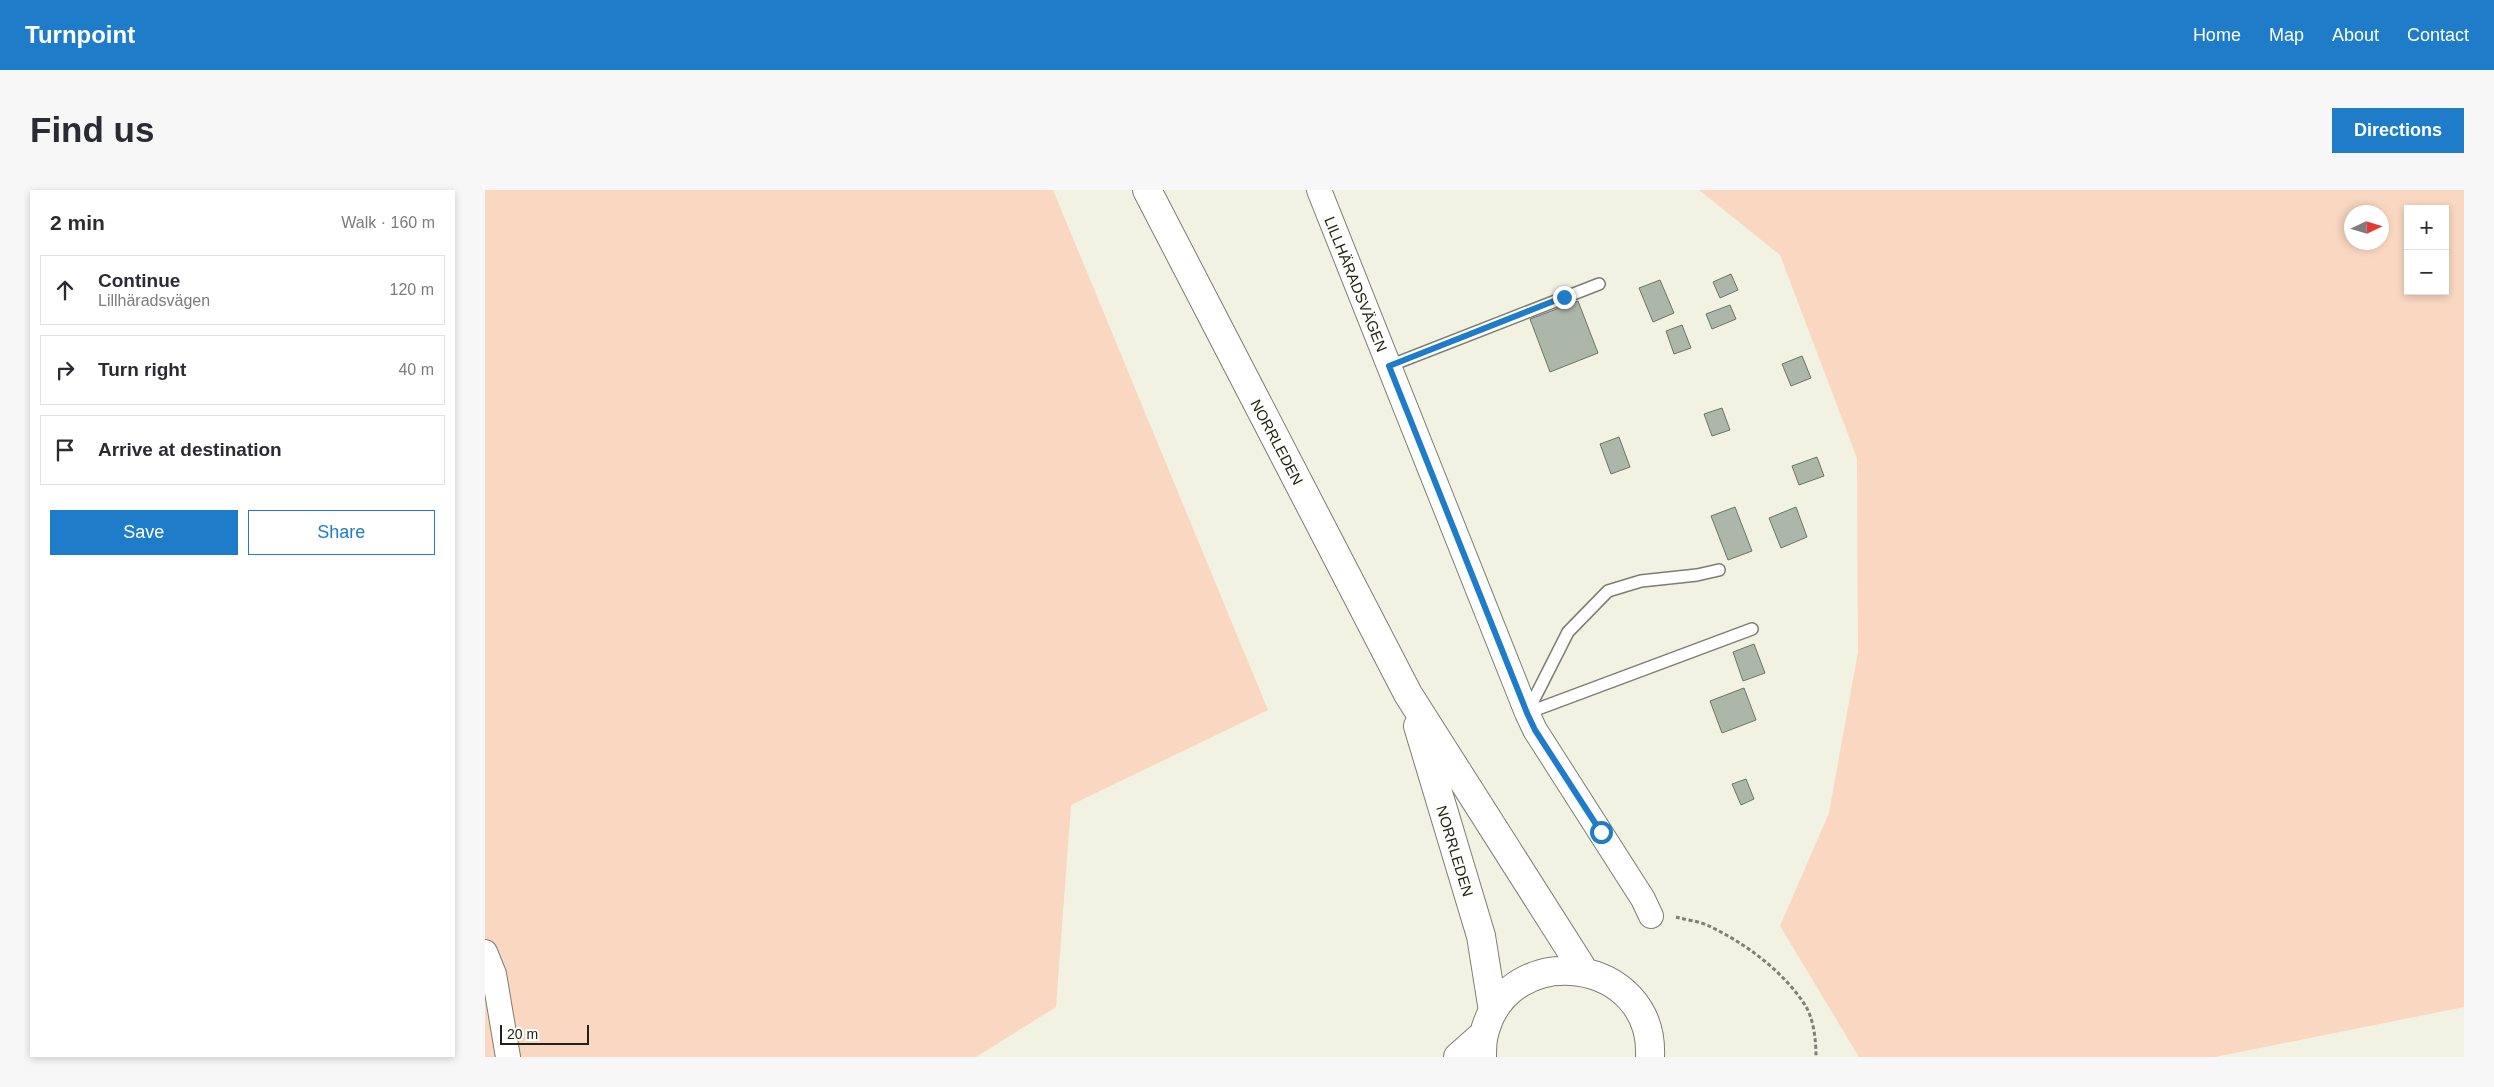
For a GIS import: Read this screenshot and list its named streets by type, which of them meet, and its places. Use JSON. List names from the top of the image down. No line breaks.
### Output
{"streets":{"main road":["NORRLEDEN"],"street":["LILLHÄRADSVÄGEN"]},"scale_bar":"20 m","north":"right","page":{"header":"Turnpoint","nav":["Home","Map","About","Contact"],"buttons":["Directions",["Save","Share"]],"title":"Find us","heading":["2 min","Walk · 160 m"],"map_buttons":["+","−"],"list":[["Continue","Lillhäradsvägen","120 m"],["Turn right","40 m"],"Arrive at destination"],"scale":"20 m"}}
